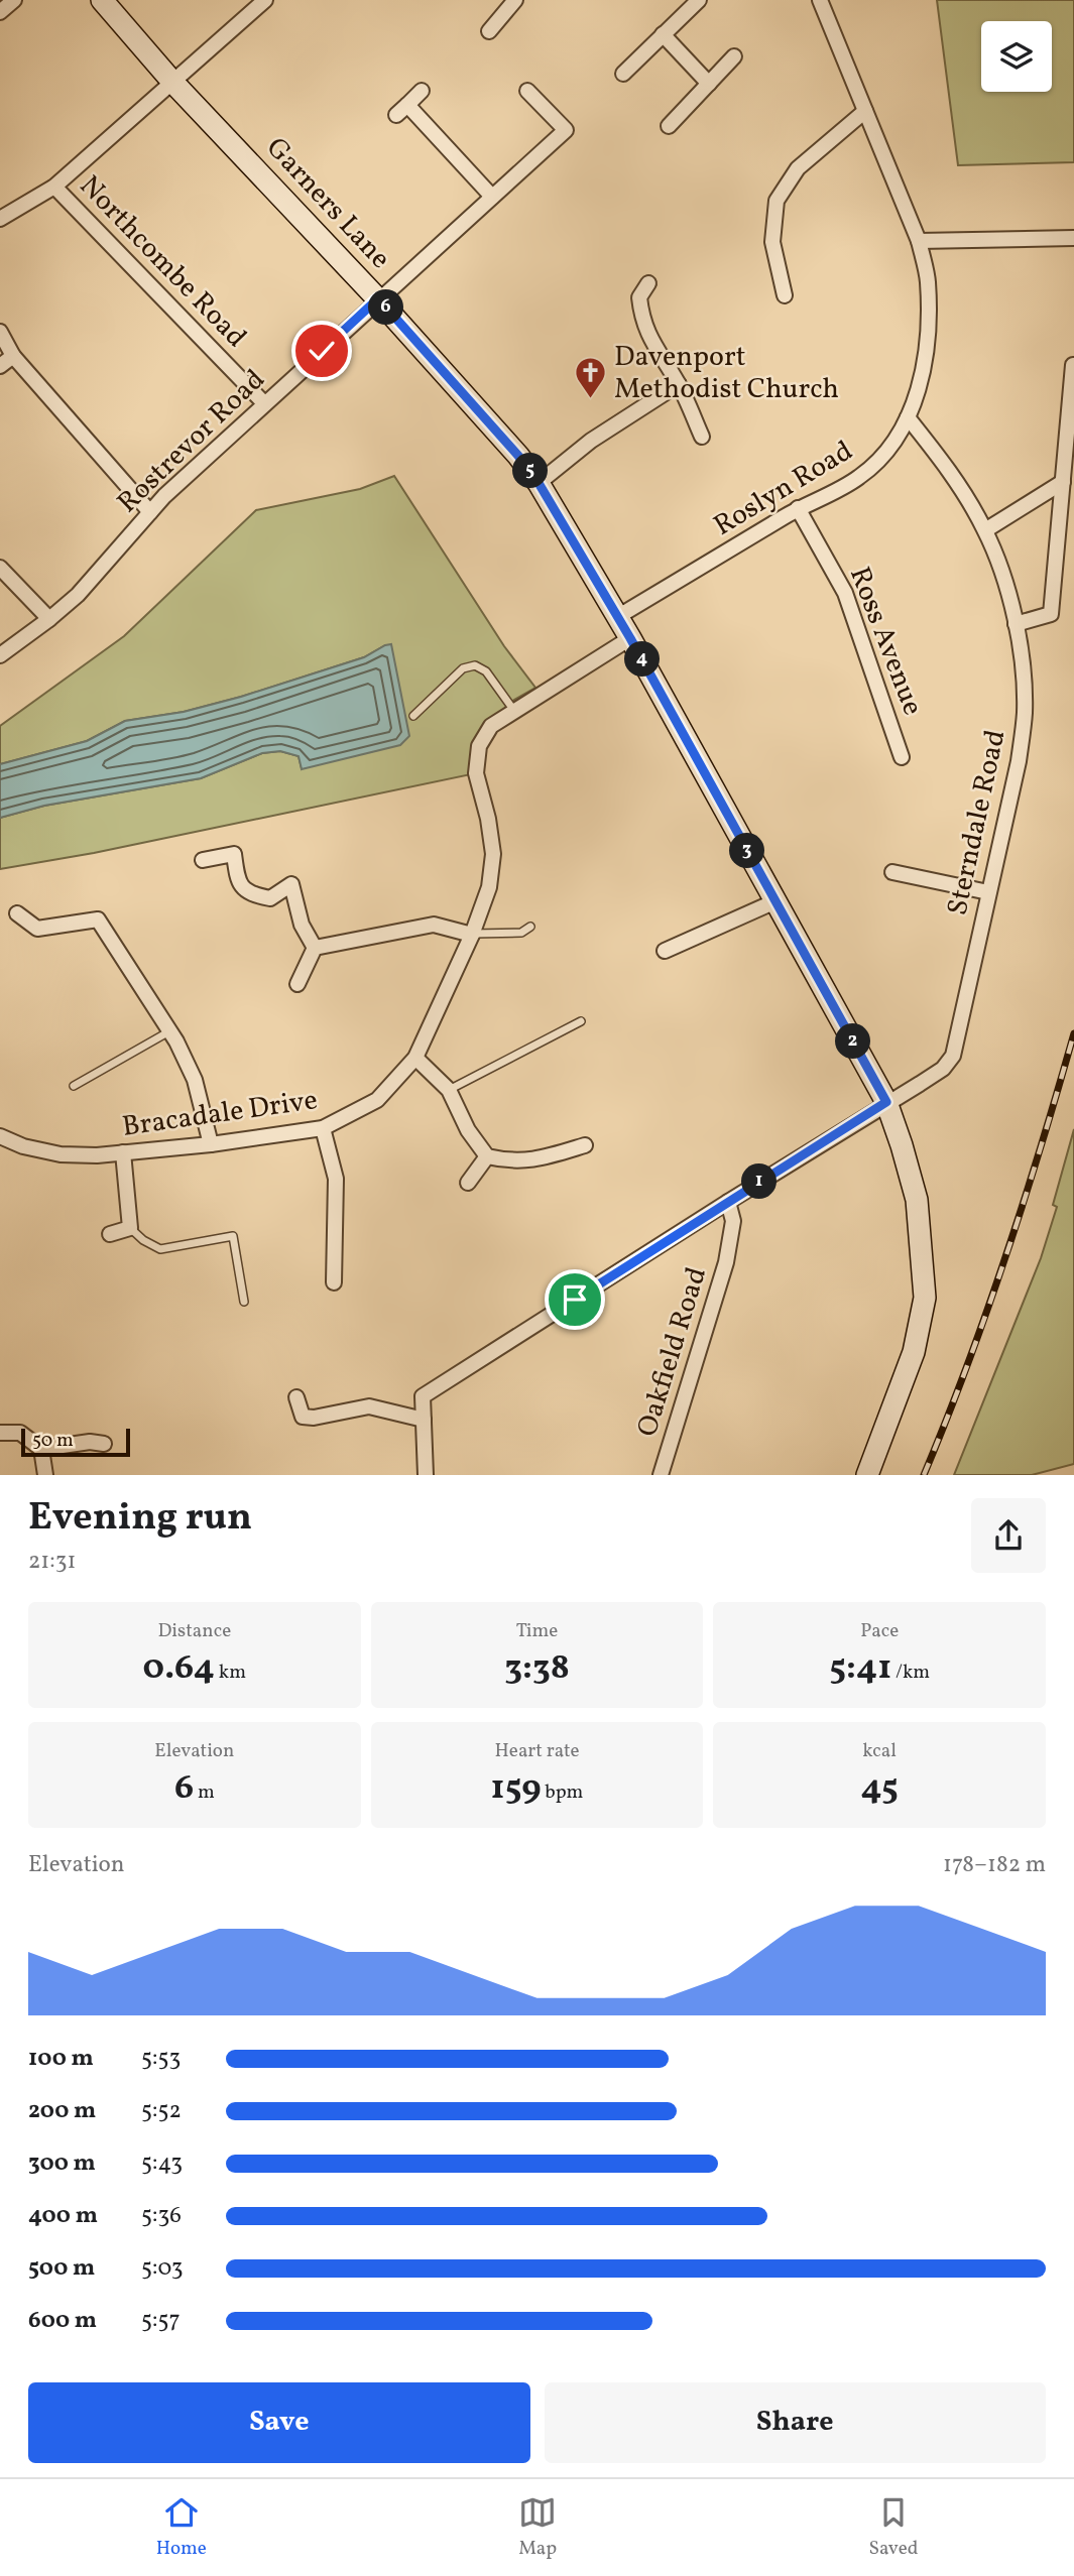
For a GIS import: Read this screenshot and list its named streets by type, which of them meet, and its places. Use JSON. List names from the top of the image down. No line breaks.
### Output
{"streets":{"street":["Garners Lane","Northcombe Road","Rostrevor Road","Roslyn Road","Ross Avenue","Sterndale Road","Bracadale Drive","Oakfield Road"]},"crossings":[["Garners Lane","Rostrevor Road"],["Garners Lane","Roslyn Road"],["Garners Lane","Sterndale Road"],["Garners Lane","Bracadale Drive"],["Northcombe Road","Rostrevor Road"],["Roslyn Road","Ross Avenue"],["Roslyn Road","Sterndale Road"],["Sterndale Road","Oakfield Road"]],"places":{"church":["Davenport Methodist Church"]},"scale_bar":"50 m","page":{"pins":["6","5","4","3","2","1"],"scale":"50 m","heading":["Evening run","21:31"],"stats":[["Distance","0.64 km"],["Time","3:38"],["Pace","5:41 /km"],["Elevation","6 m"],["Heart rate","159 bpm"],["kcal","45"]],"chart":["Elevation","178–182 m"],"list":[{"name":"100 m","note":"5:53"},{"name":"200 m","note":"5:52"},{"name":"300 m","note":"5:43"},{"name":"400 m","note":"5:36"},{"name":"500 m","note":"5:03"},{"name":"600 m","note":"5:57"}],"buttons":["Save","Share"],"tabs":["Home","Map","Saved"]}}
